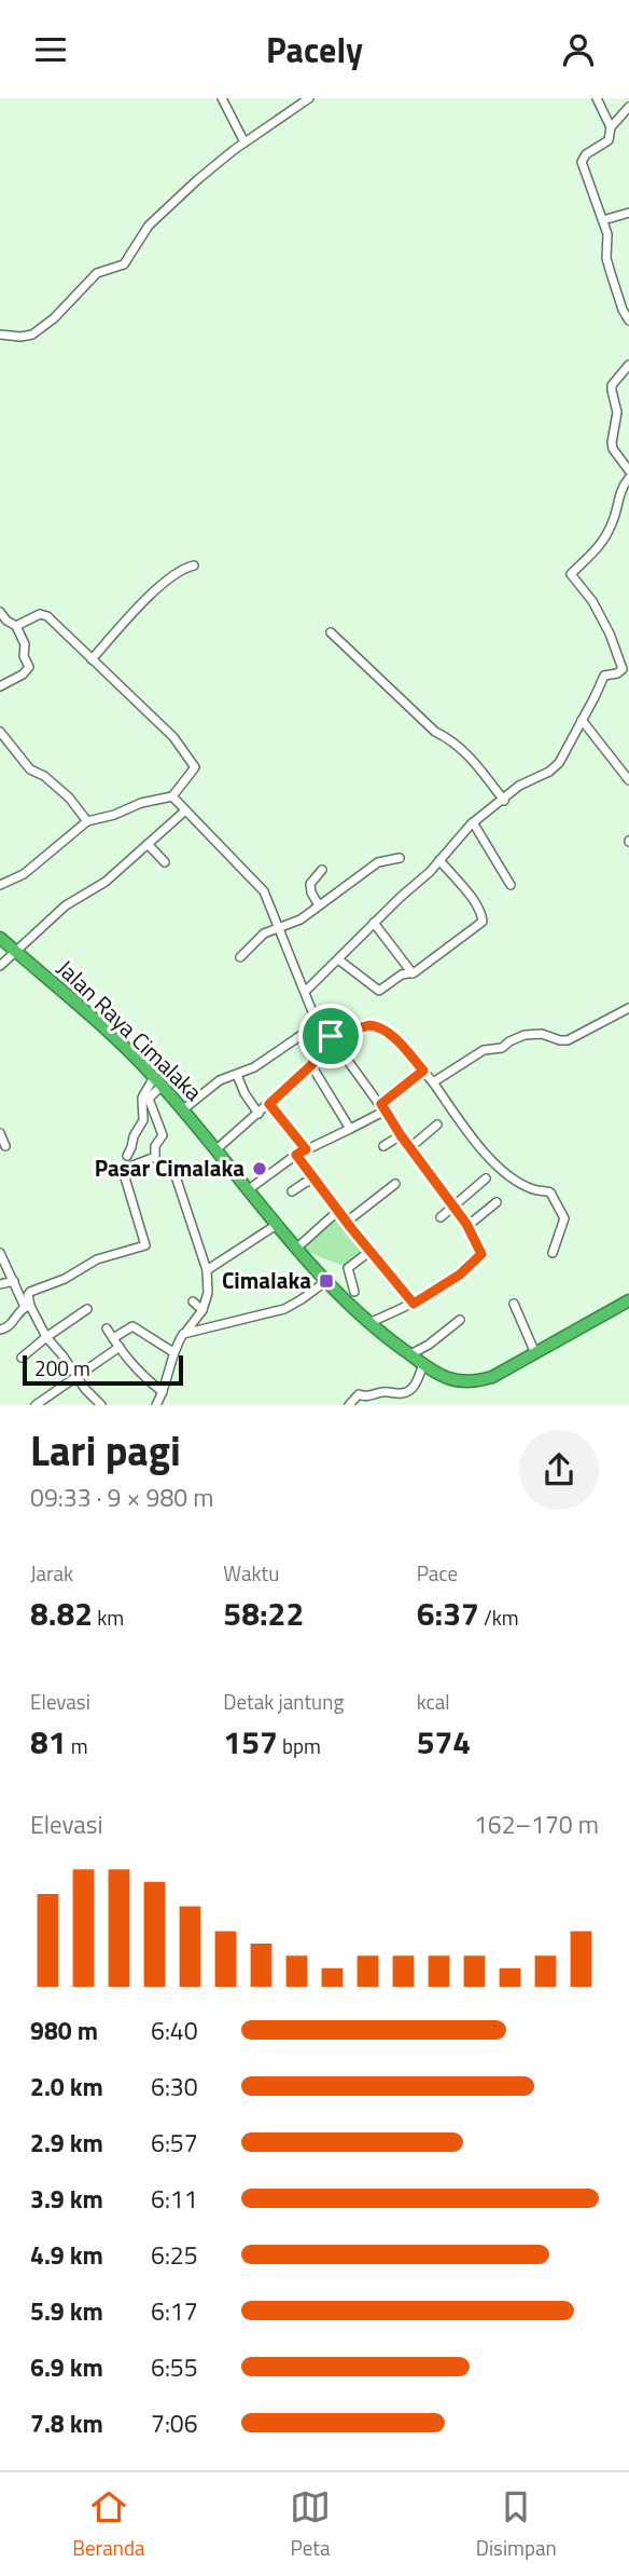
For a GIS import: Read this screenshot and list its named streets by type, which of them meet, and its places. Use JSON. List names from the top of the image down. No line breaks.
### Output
{"streets":{"highway":["Jalan Raya Cimalaka"]},"places":{"other":["Pasar Cimalaka"],"transit":["Cimalaka"]},"scale_bar":"200 m","page":{"header":"Pacely","scale":"200 m","heading":["Lari pagi","09:33 · 9 × 980 m"],"stats":[["Jarak","8.82 km"],["Waktu","58:22"],["Pace","6:37 /km"],["Elevasi","81 m"],["Detak jantung","157 bpm"],["kcal","574"]],"chart":["Elevasi","162–170 m"],"list":[{"name":"980 m","note":"6:40"},{"name":"2.0 km","note":"6:30"},{"name":"2.9 km","note":"6:57"},{"name":"3.9 km","note":"6:11"},{"name":"4.9 km","note":"6:25"},{"name":"5.9 km","note":"6:17"},{"name":"6.9 km","note":"6:55"},{"name":"7.8 km","note":"7:06"}],"tabs":["Beranda","Peta","Disimpan"]}}
